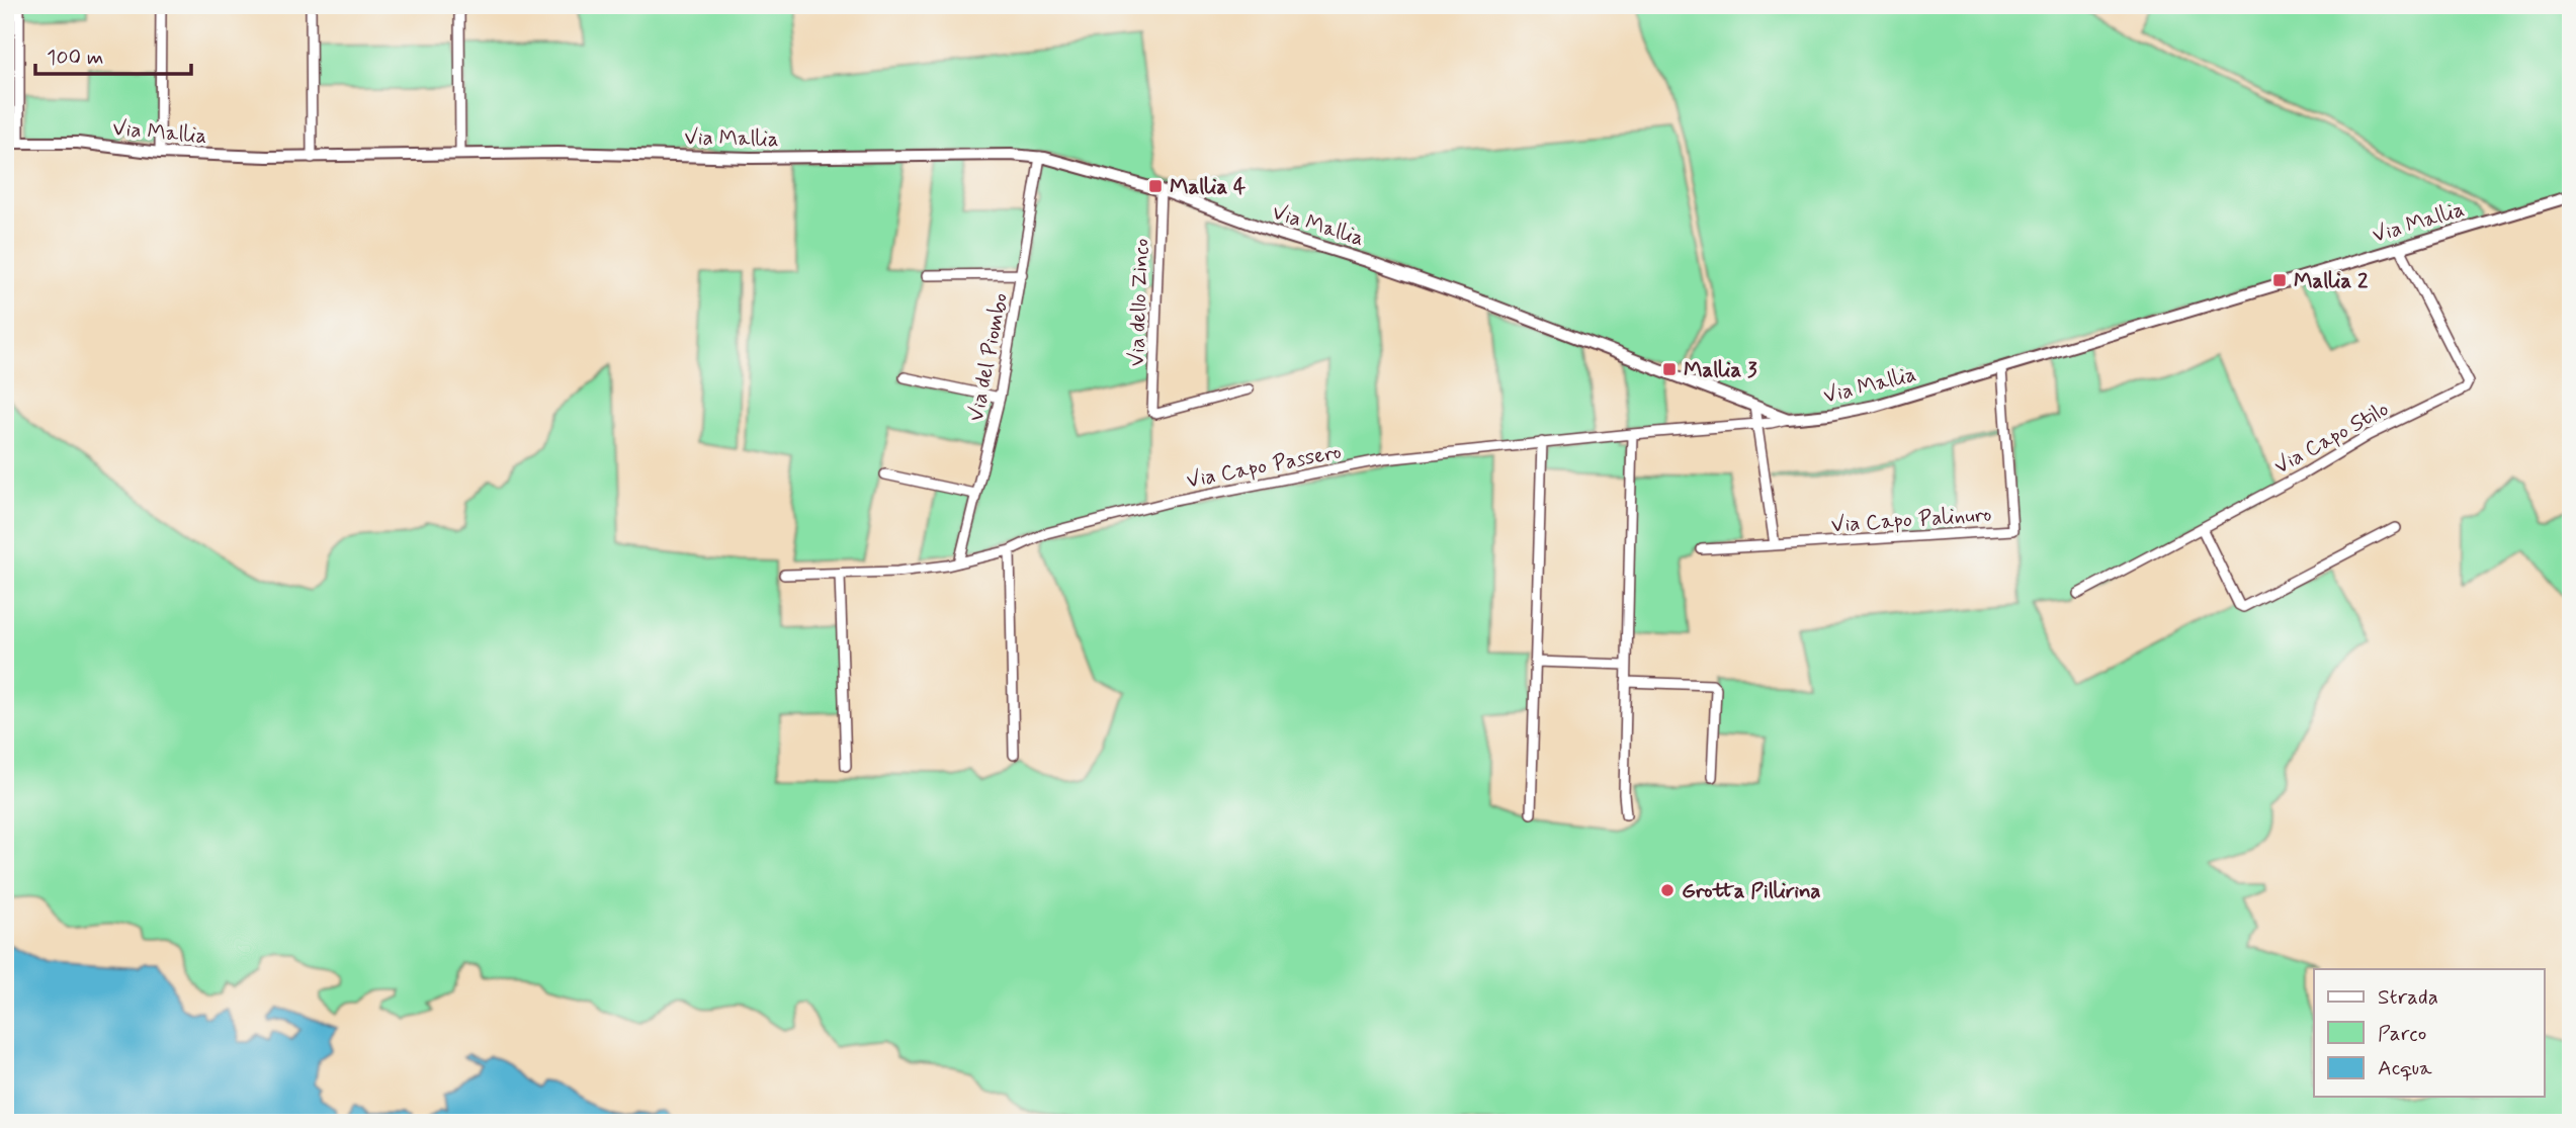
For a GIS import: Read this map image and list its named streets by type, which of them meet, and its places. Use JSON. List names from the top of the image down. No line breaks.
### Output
{"streets":{"street":["Via Mallia","Via dello Zinco","Via del Piombo","Via Capo Stilo","Via Capo Passero","Via Capo Palinuro"]},"crossings":[["Via Mallia","Via dello Zinco"],["Via Mallia","Via del Piombo"],["Via Mallia","Via Capo Stilo"],["Via Mallia","Via Capo Passero"],["Via Mallia","Via Capo Palinuro"],["Via del Piombo","Via Capo Passero"]],"places":{"transit":["Mallia 4","Mallia 2","Mallia 3"],"other":["Grotta Pillirina"]},"legend":["Strada","Parco","Acqua"],"scale_bar":"100 m"}
